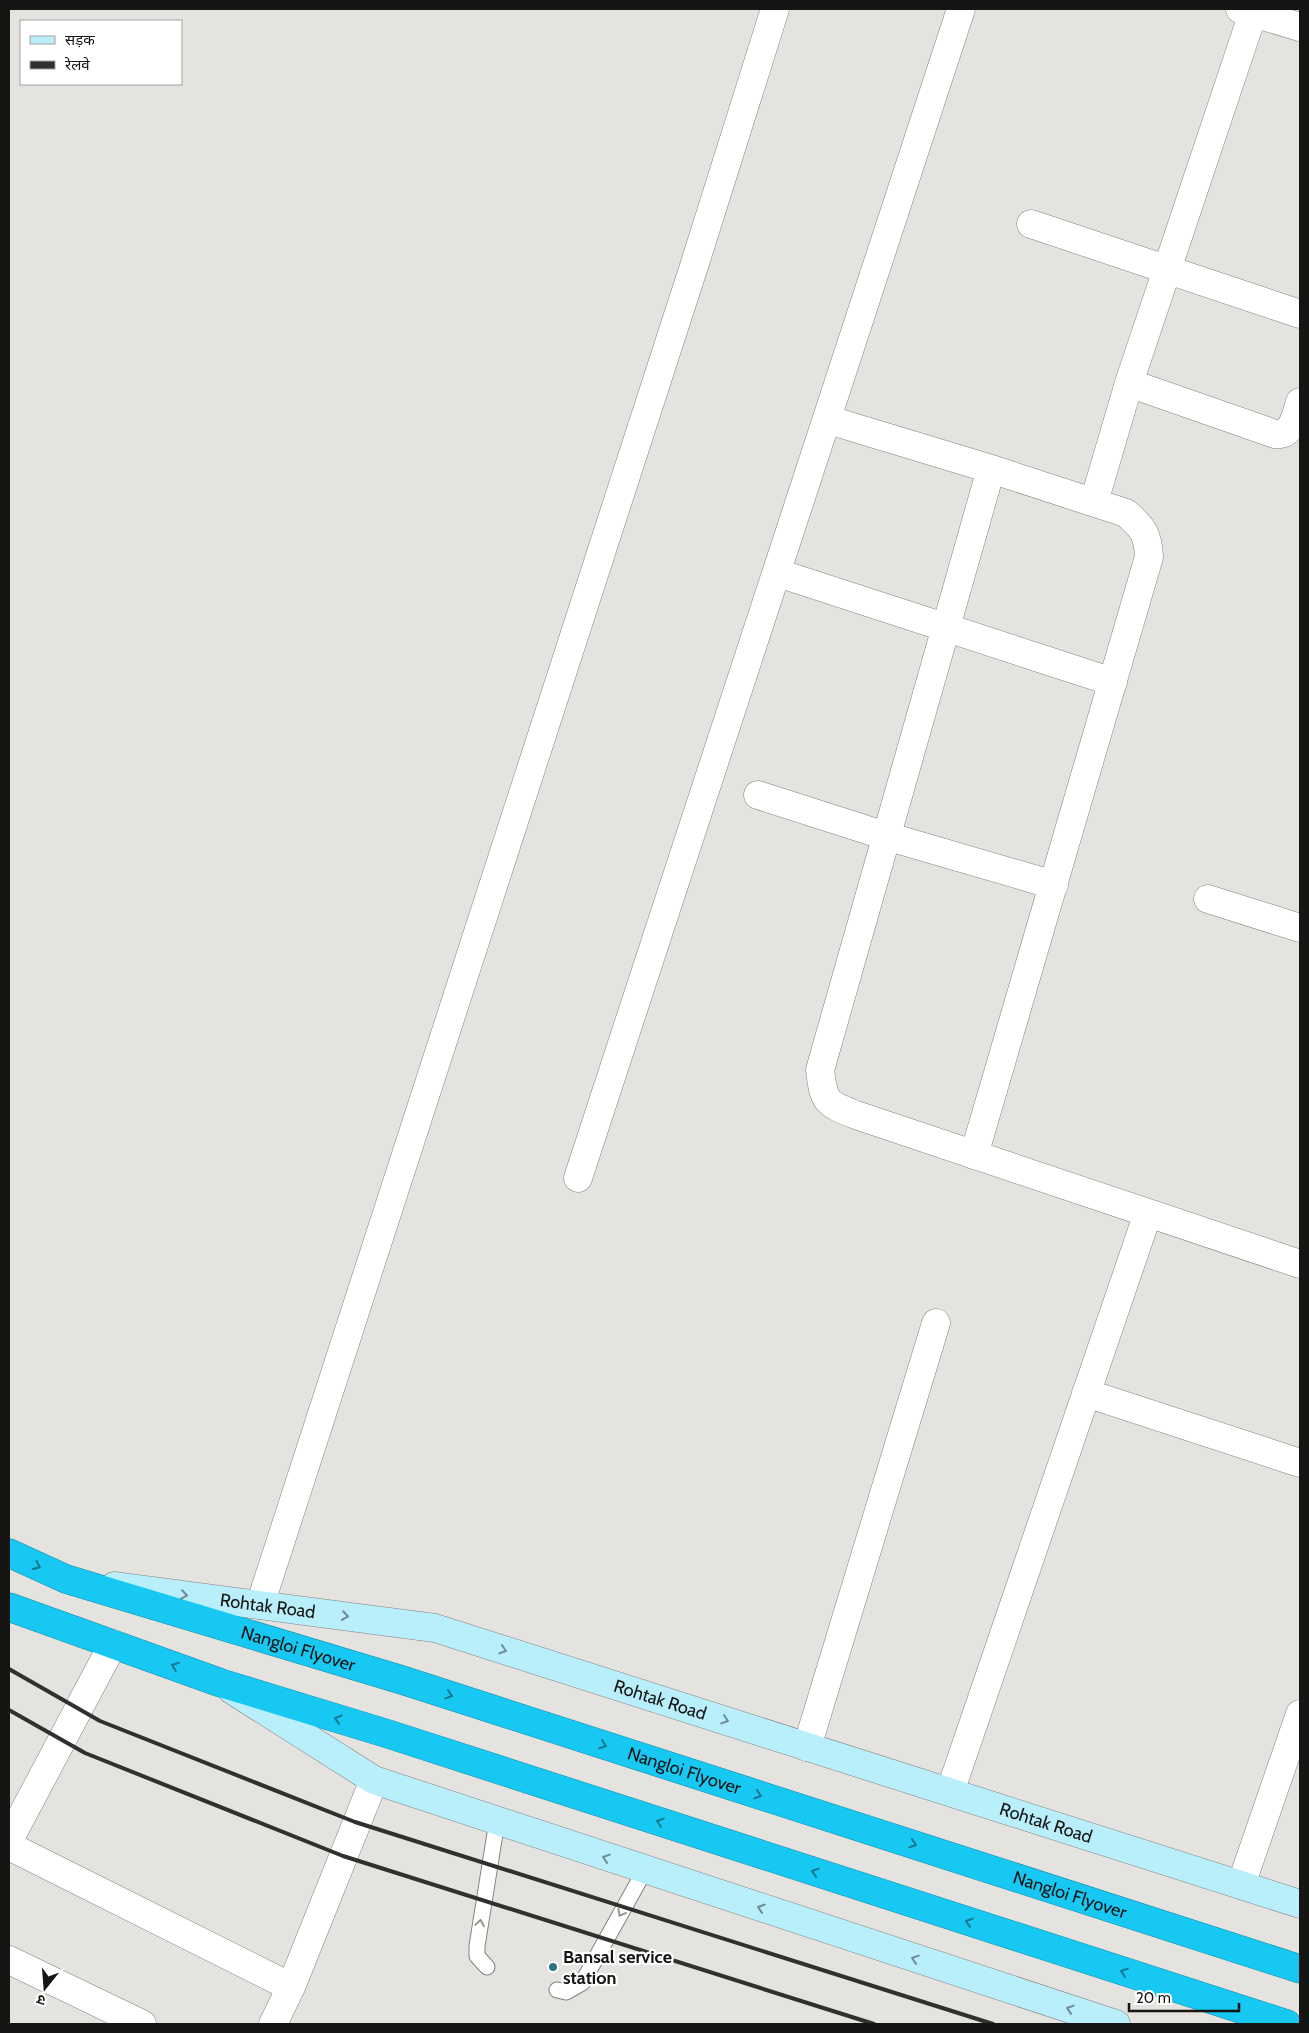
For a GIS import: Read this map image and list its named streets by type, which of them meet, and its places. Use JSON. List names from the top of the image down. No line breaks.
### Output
{"streets":{"highway":["Rohtak Road","Nangloi Flyover"]},"crossings":[["Rohtak Road","Nangloi Flyover"]],"places":["Bansal service station"],"legend":["सड़क","रेलवे"],"scale_bar":"20 m","north":"bottom"}
